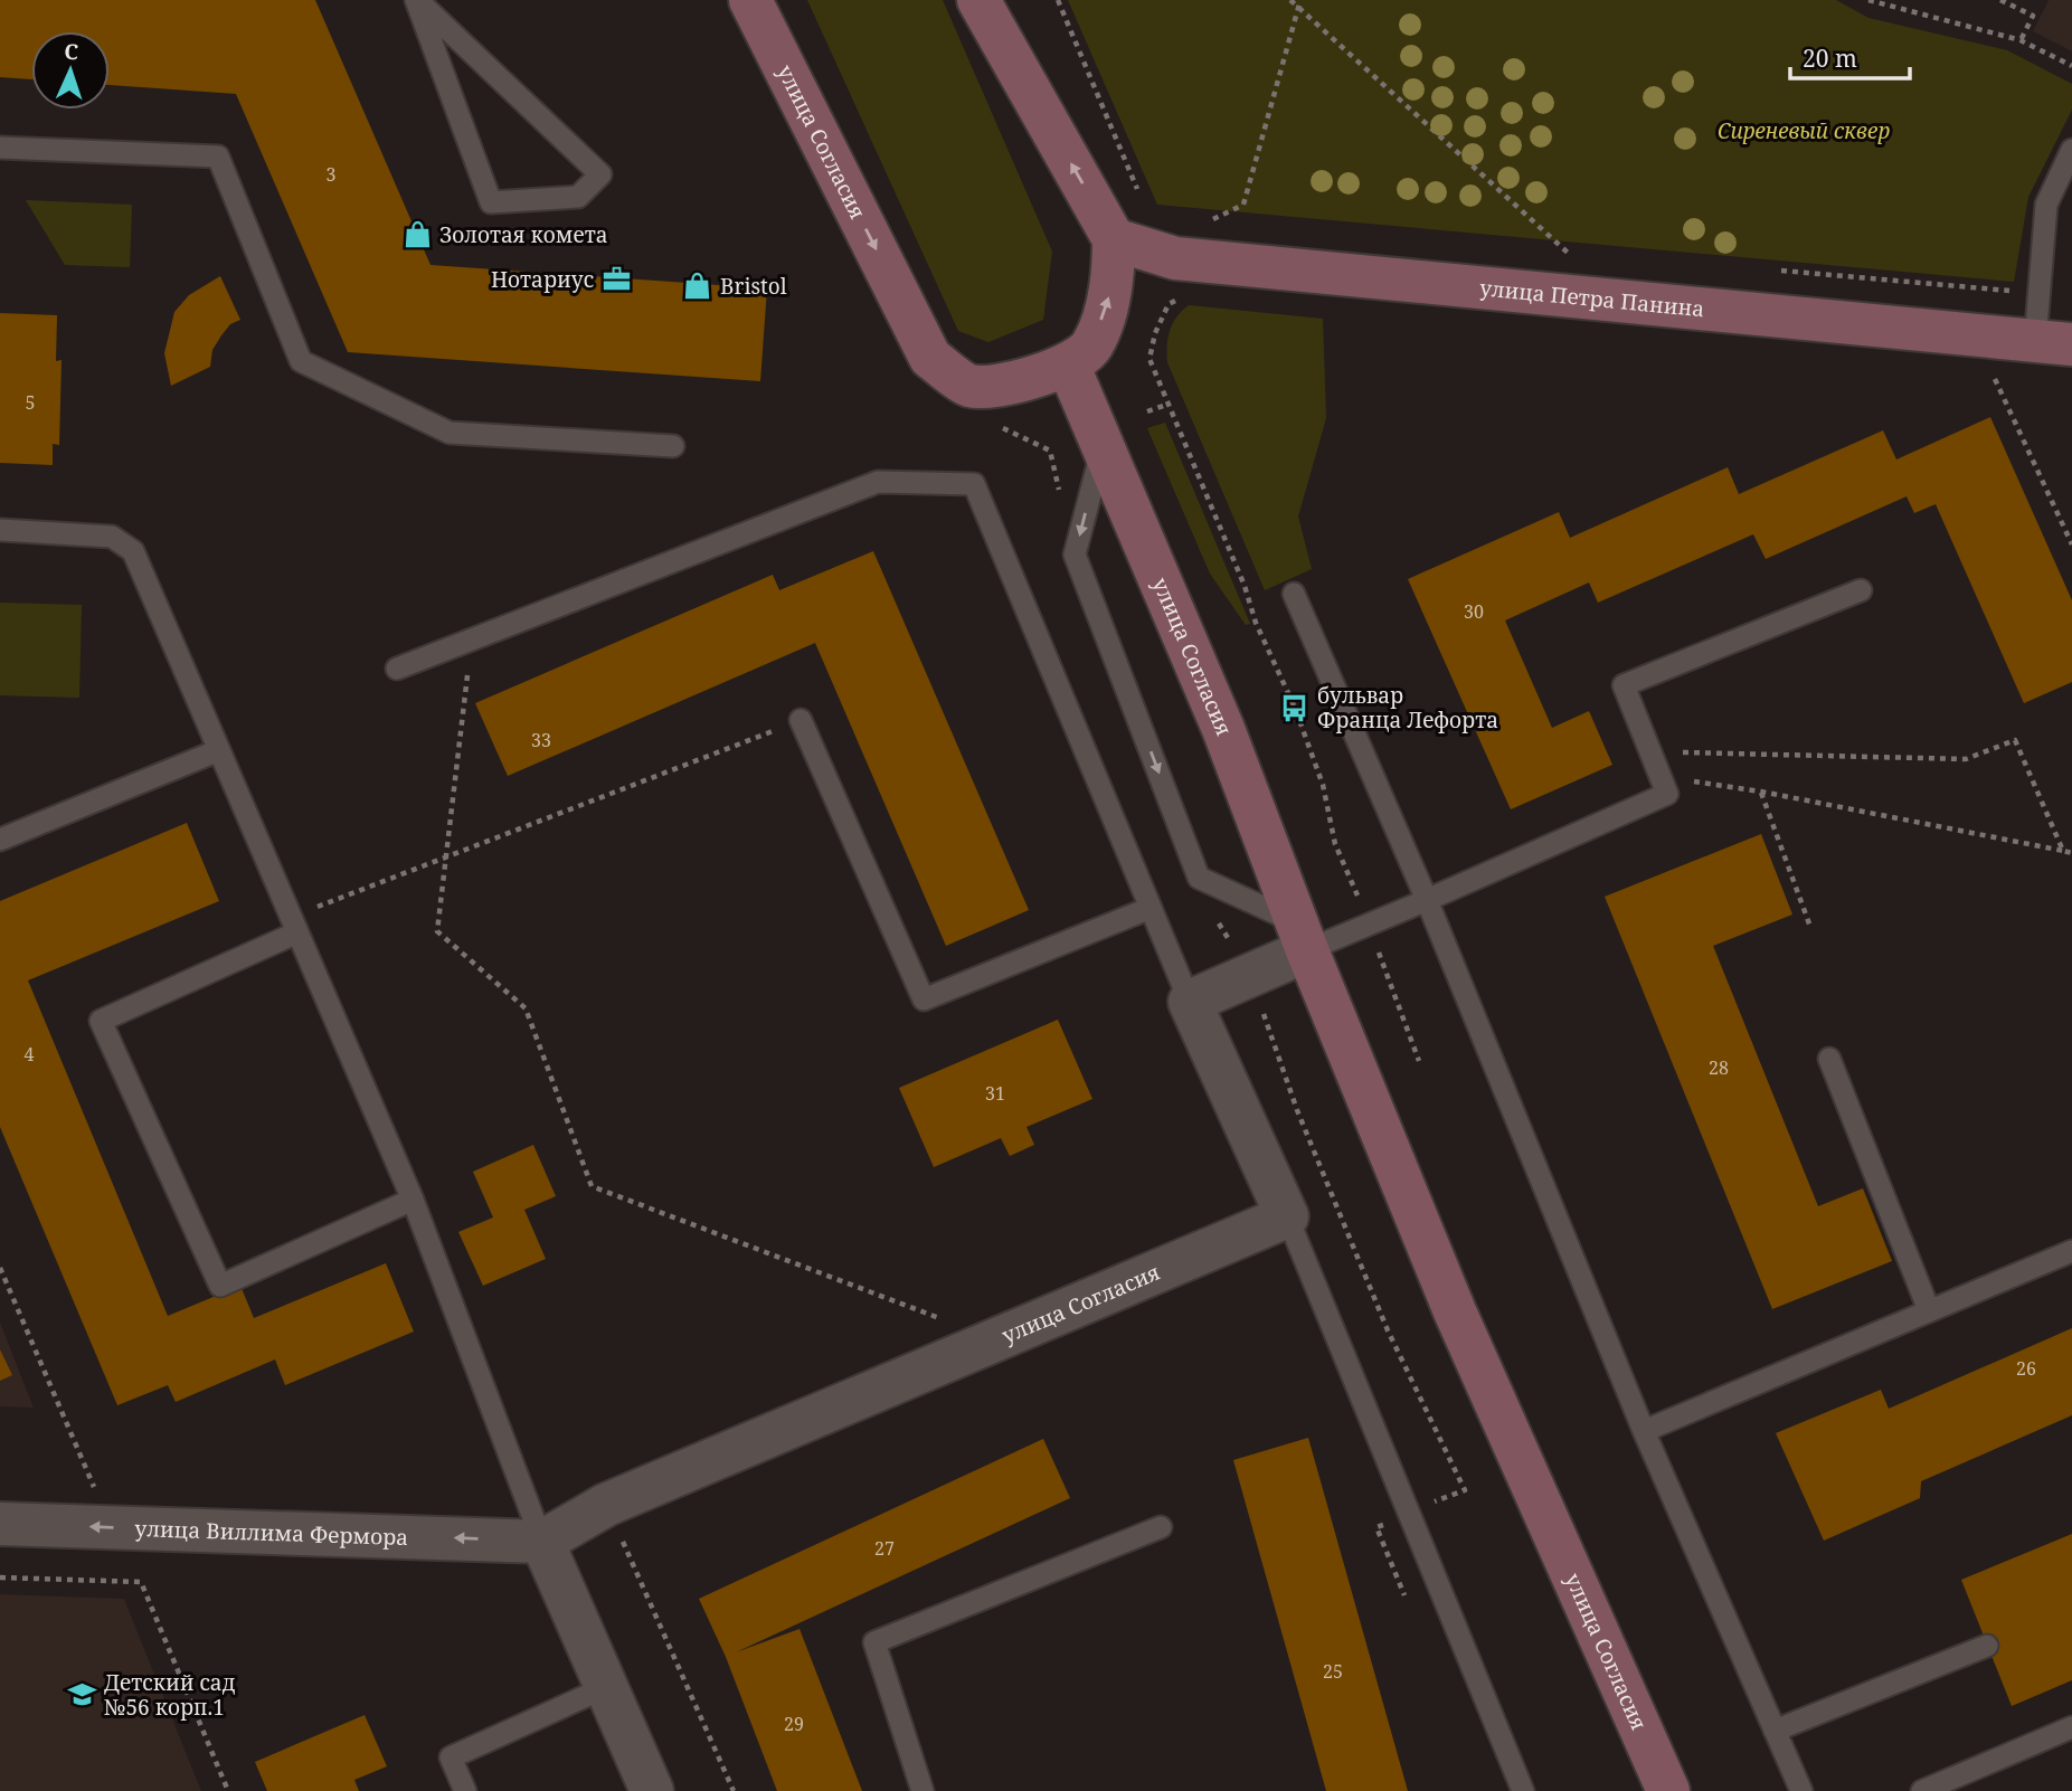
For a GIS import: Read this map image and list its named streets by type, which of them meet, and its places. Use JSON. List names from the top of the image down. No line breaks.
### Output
{"streets":{"main road":["улица Согласия","улица Петра Панина"],"street":["улица Виллима Фермора"]},"crossings":[["улица Согласия","улица Петра Панина"],["улица Согласия","улица Виллима Фермора"]],"one_way":["улица Виллима Фермора"],"parks":["Сиреневый сквер"],"places":{"shop":["Золотая комета","Bristol"],"office":["Нотариус"],"bus stop":["бульвар Франца Лефорта"],"school or university":["Детский сад №56 корп.1"]},"house_numbers":["3","5","30","33","4","28","31","26","27","25","29"],"scale_bar":"20 m","north":"top"}
